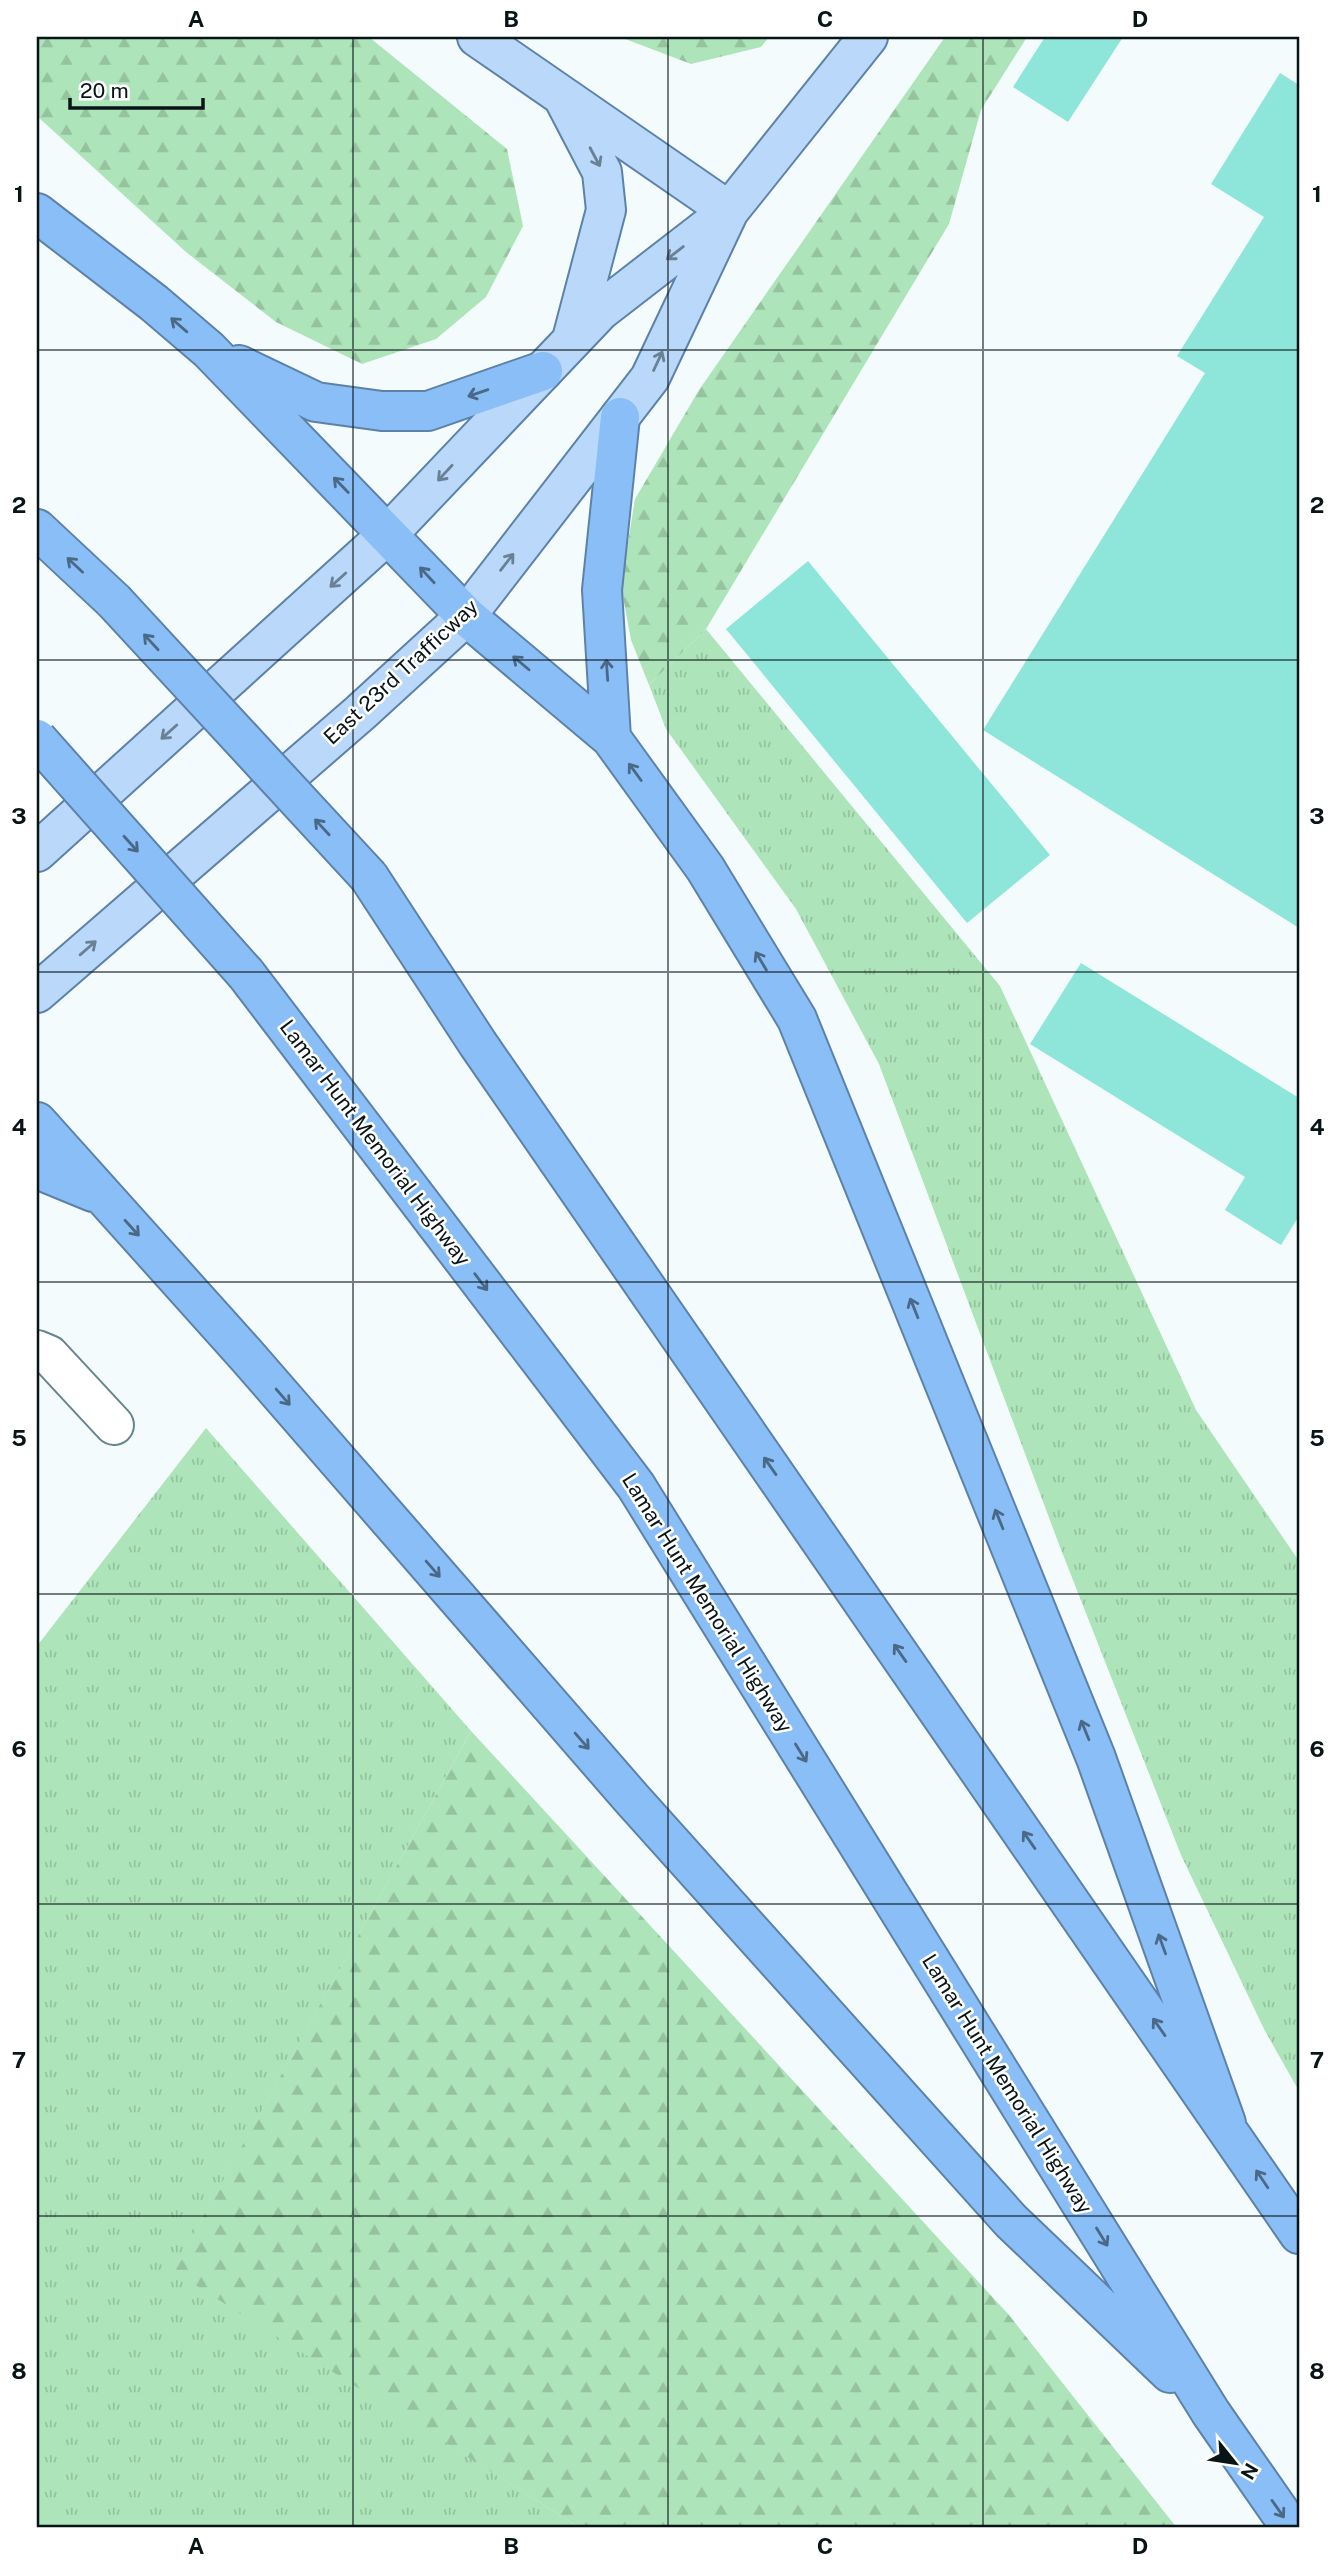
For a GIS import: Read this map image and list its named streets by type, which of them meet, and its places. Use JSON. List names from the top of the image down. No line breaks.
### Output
{"streets":{"highway":["Lamar Hunt Memorial Highway"],"main road":["East 23rd Trafficway"]},"scale_bar":"20 m","north":"bottom right","grid":{"columns":["A","B","C","D"],"rows":["1","2","3","4","5","6","7","8"]}}
